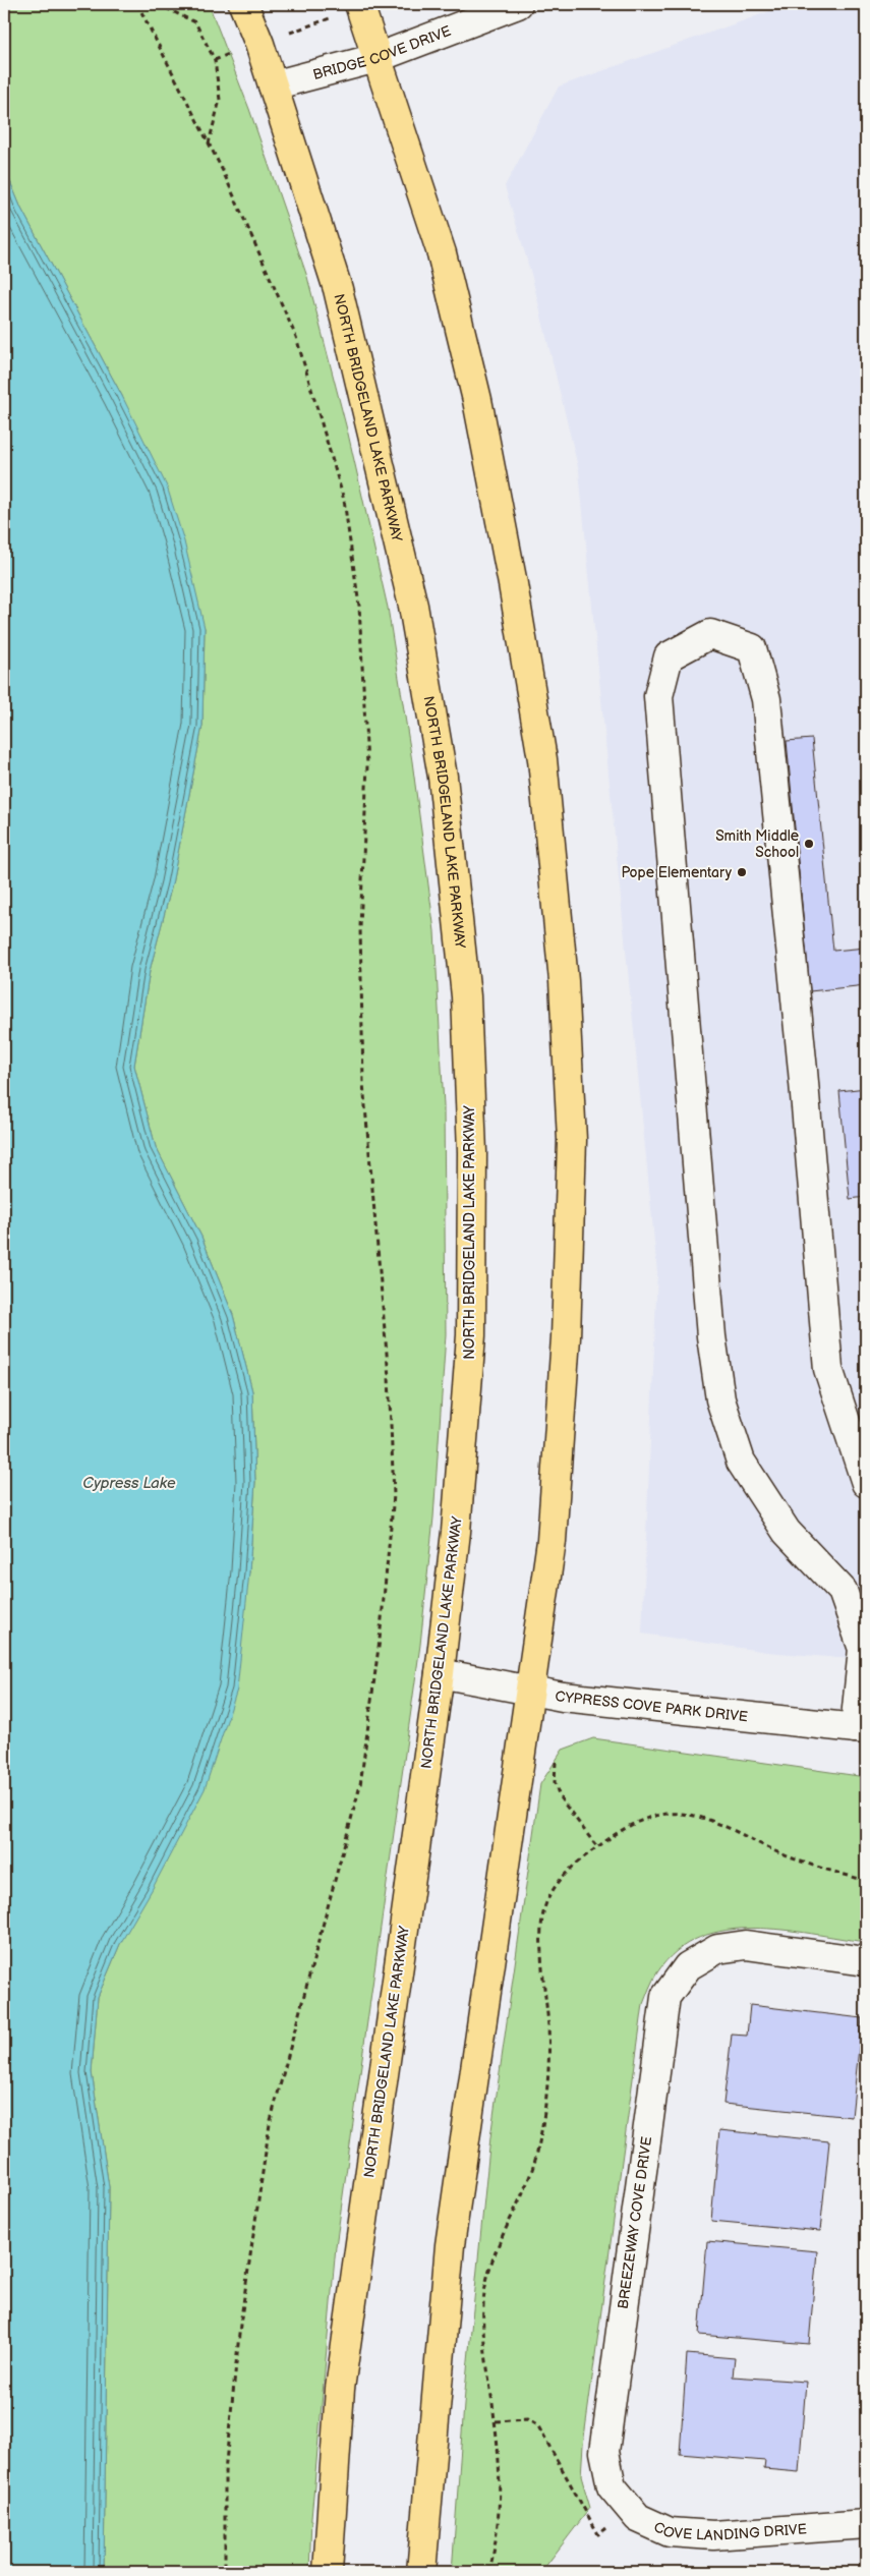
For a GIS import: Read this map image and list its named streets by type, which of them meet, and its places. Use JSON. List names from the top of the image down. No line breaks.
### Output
{"streets":{"main road":["NORTH BRIDGELAND LAKE PARKWAY"],"street":["BRIDGE COVE DRIVE","CYPRESS COVE PARK DRIVE","BREEZEWAY COVE DRIVE","COVE LANDING DRIVE"]},"crossings":[["BRIDGE COVE DRIVE","NORTH BRIDGELAND LAKE PARKWAY"],["NORTH BRIDGELAND LAKE PARKWAY","CYPRESS COVE PARK DRIVE"],["BREEZEWAY COVE DRIVE","COVE LANDING DRIVE"]],"water":["Cypress Lake"],"places":["Smith Middle School","Pope Elementary"]}
